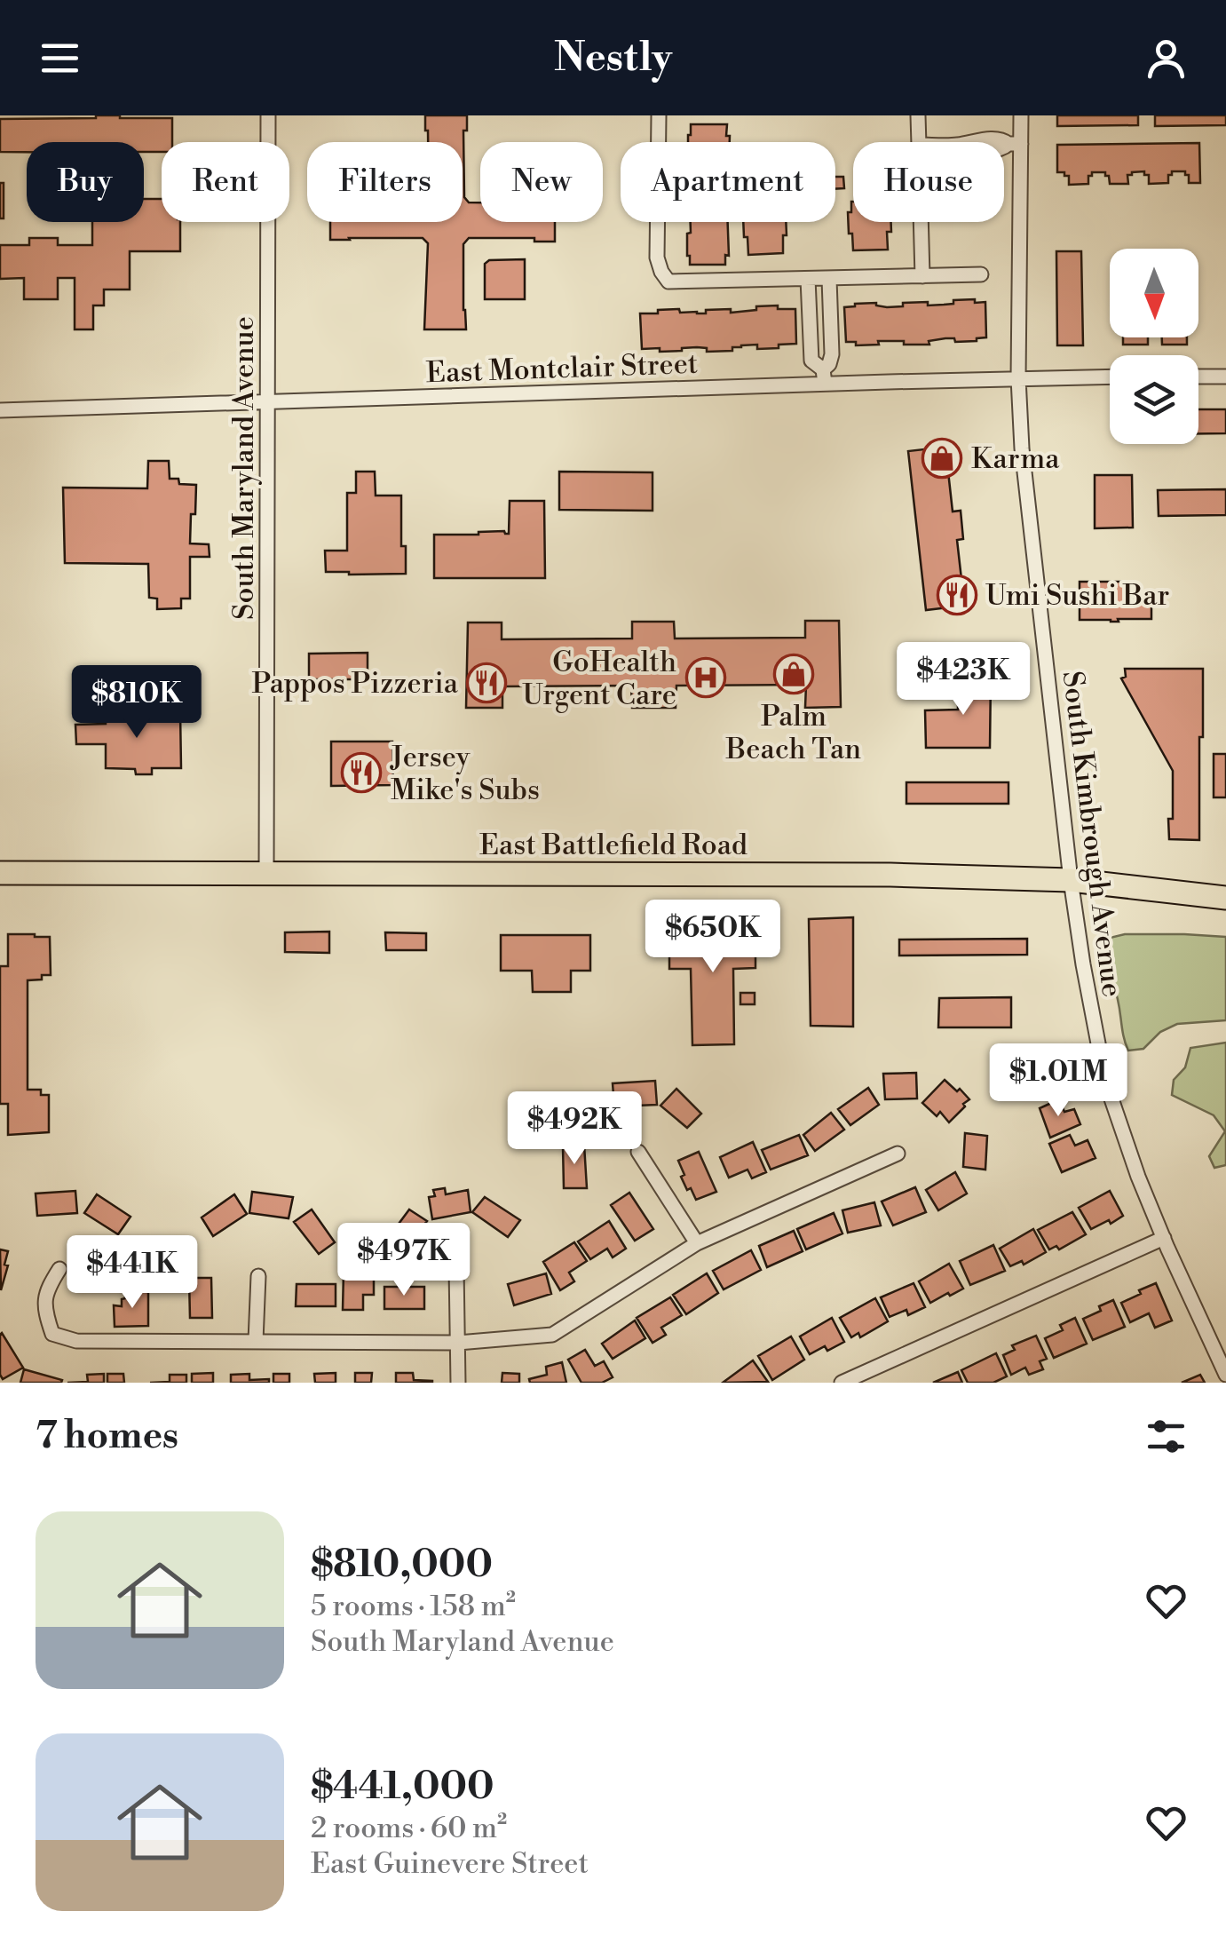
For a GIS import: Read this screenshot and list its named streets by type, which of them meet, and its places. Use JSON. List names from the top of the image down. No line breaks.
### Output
{"streets":{"main road":["East Battlefield Road"],"street":["East Montclair Street","South Maryland Avenue","South Kimbrough Avenue"]},"crossings":[["East Montclair Street","South Maryland Avenue"],["East Montclair Street","South Kimbrough Avenue"],["South Maryland Avenue","East Battlefield Road"],["South Kimbrough Avenue","East Battlefield Road"]],"places":{"shop":["Karma","Palm Beach Tan"],"restaurant":["Umi Sushi Bar","Pappos Pizzeria","Jersey Mike's Subs"],"hospital":["GoHealth Urgent Care"]},"north":"bottom","page":{"header":"Nestly","chip":["Buy","Rent","Filters","New","Apartment","House"],"price":["$423K","$810K","$650K","$1.01M","$492K","$497K","$441K"],"heading":"7 homes","list":[{"name":"$810,000","note":"5 rooms · 158 m² · South Maryland Avenue"},{"name":"$441,000","note":"2 rooms · 60 m² · East Guinevere Street"}]}}
